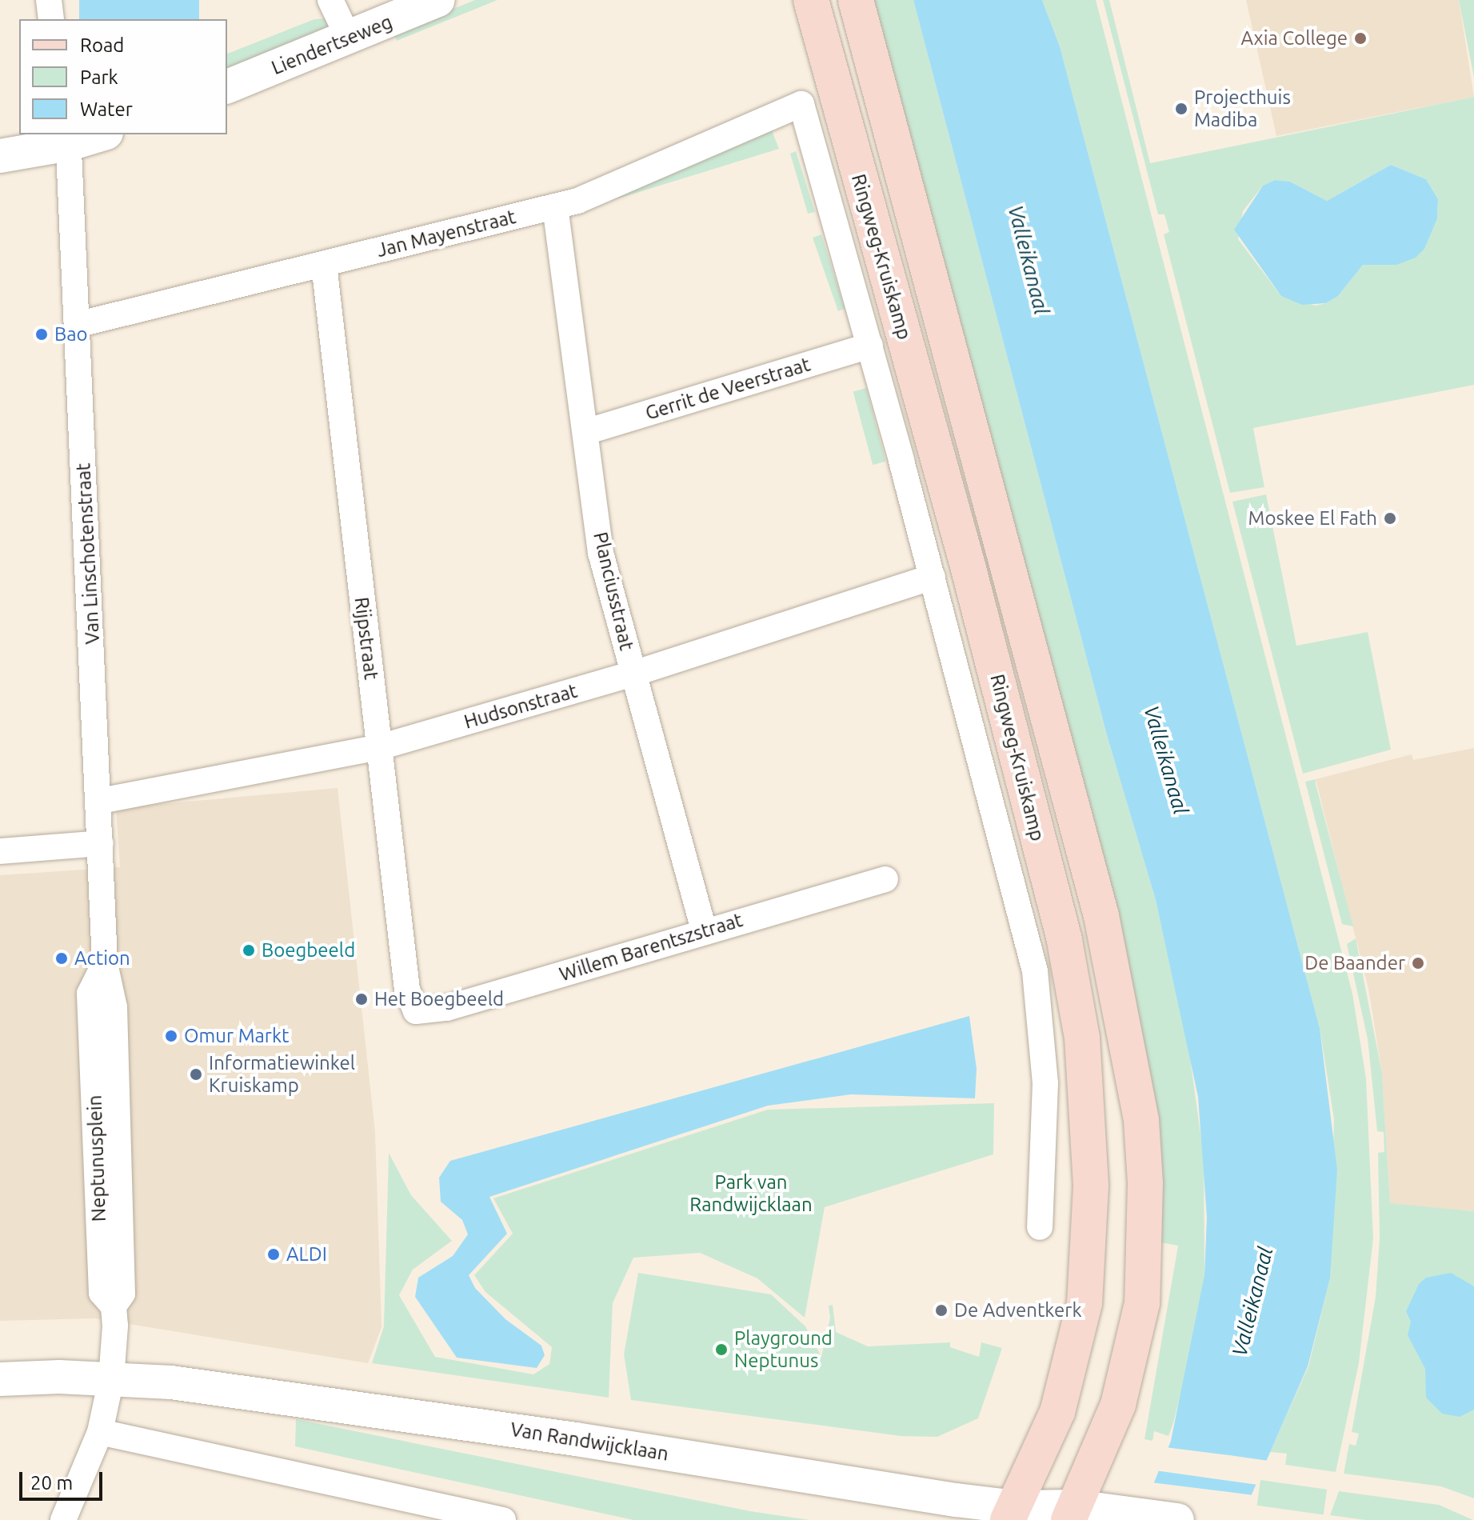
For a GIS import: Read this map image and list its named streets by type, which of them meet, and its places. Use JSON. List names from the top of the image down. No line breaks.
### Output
{"streets":{"main road":["Ringweg-Kruiskamp"],"street":["Liendertseweg","Jan Mayenstraat","Gerrit de Veerstraat","Van Linschotenstraat","Planciusstraat","Rijpstraat","Hudsonstraat","Willem Barentszstraat","Neptunusplein","Van Randwijcklaan"]},"crossings":[["Jan Mayenstraat","Ringweg-Kruiskamp"],["Jan Mayenstraat","Van Linschotenstraat"],["Jan Mayenstraat","Planciusstraat"],["Jan Mayenstraat","Rijpstraat"],["Ringweg-Kruiskamp","Gerrit de Veerstraat"],["Ringweg-Kruiskamp","Hudsonstraat"],["Ringweg-Kruiskamp","Van Randwijcklaan"],["Gerrit de Veerstraat","Planciusstraat"],["Van Linschotenstraat","Hudsonstraat"],["Van Linschotenstraat","Neptunusplein"],["Planciusstraat","Hudsonstraat"],["Planciusstraat","Willem Barentszstraat"],["Rijpstraat","Hudsonstraat"],["Rijpstraat","Willem Barentszstraat"],["Neptunusplein","Van Randwijcklaan"]],"water":["Valleikanaal"],"parks":["Park van Randwijcklaan"],"places":["Axia College","Projecthuis Madiba","Bao","Moskee El Fath","Boegbeeld","Action","De Baander","Het Boegbeeld","Omur Markt","Informatiewinkel Kruiskamp","ALDI","De Adventkerk","Playground Neptunus"],"legend":["Road","Park","Water"],"scale_bar":"20 m"}
